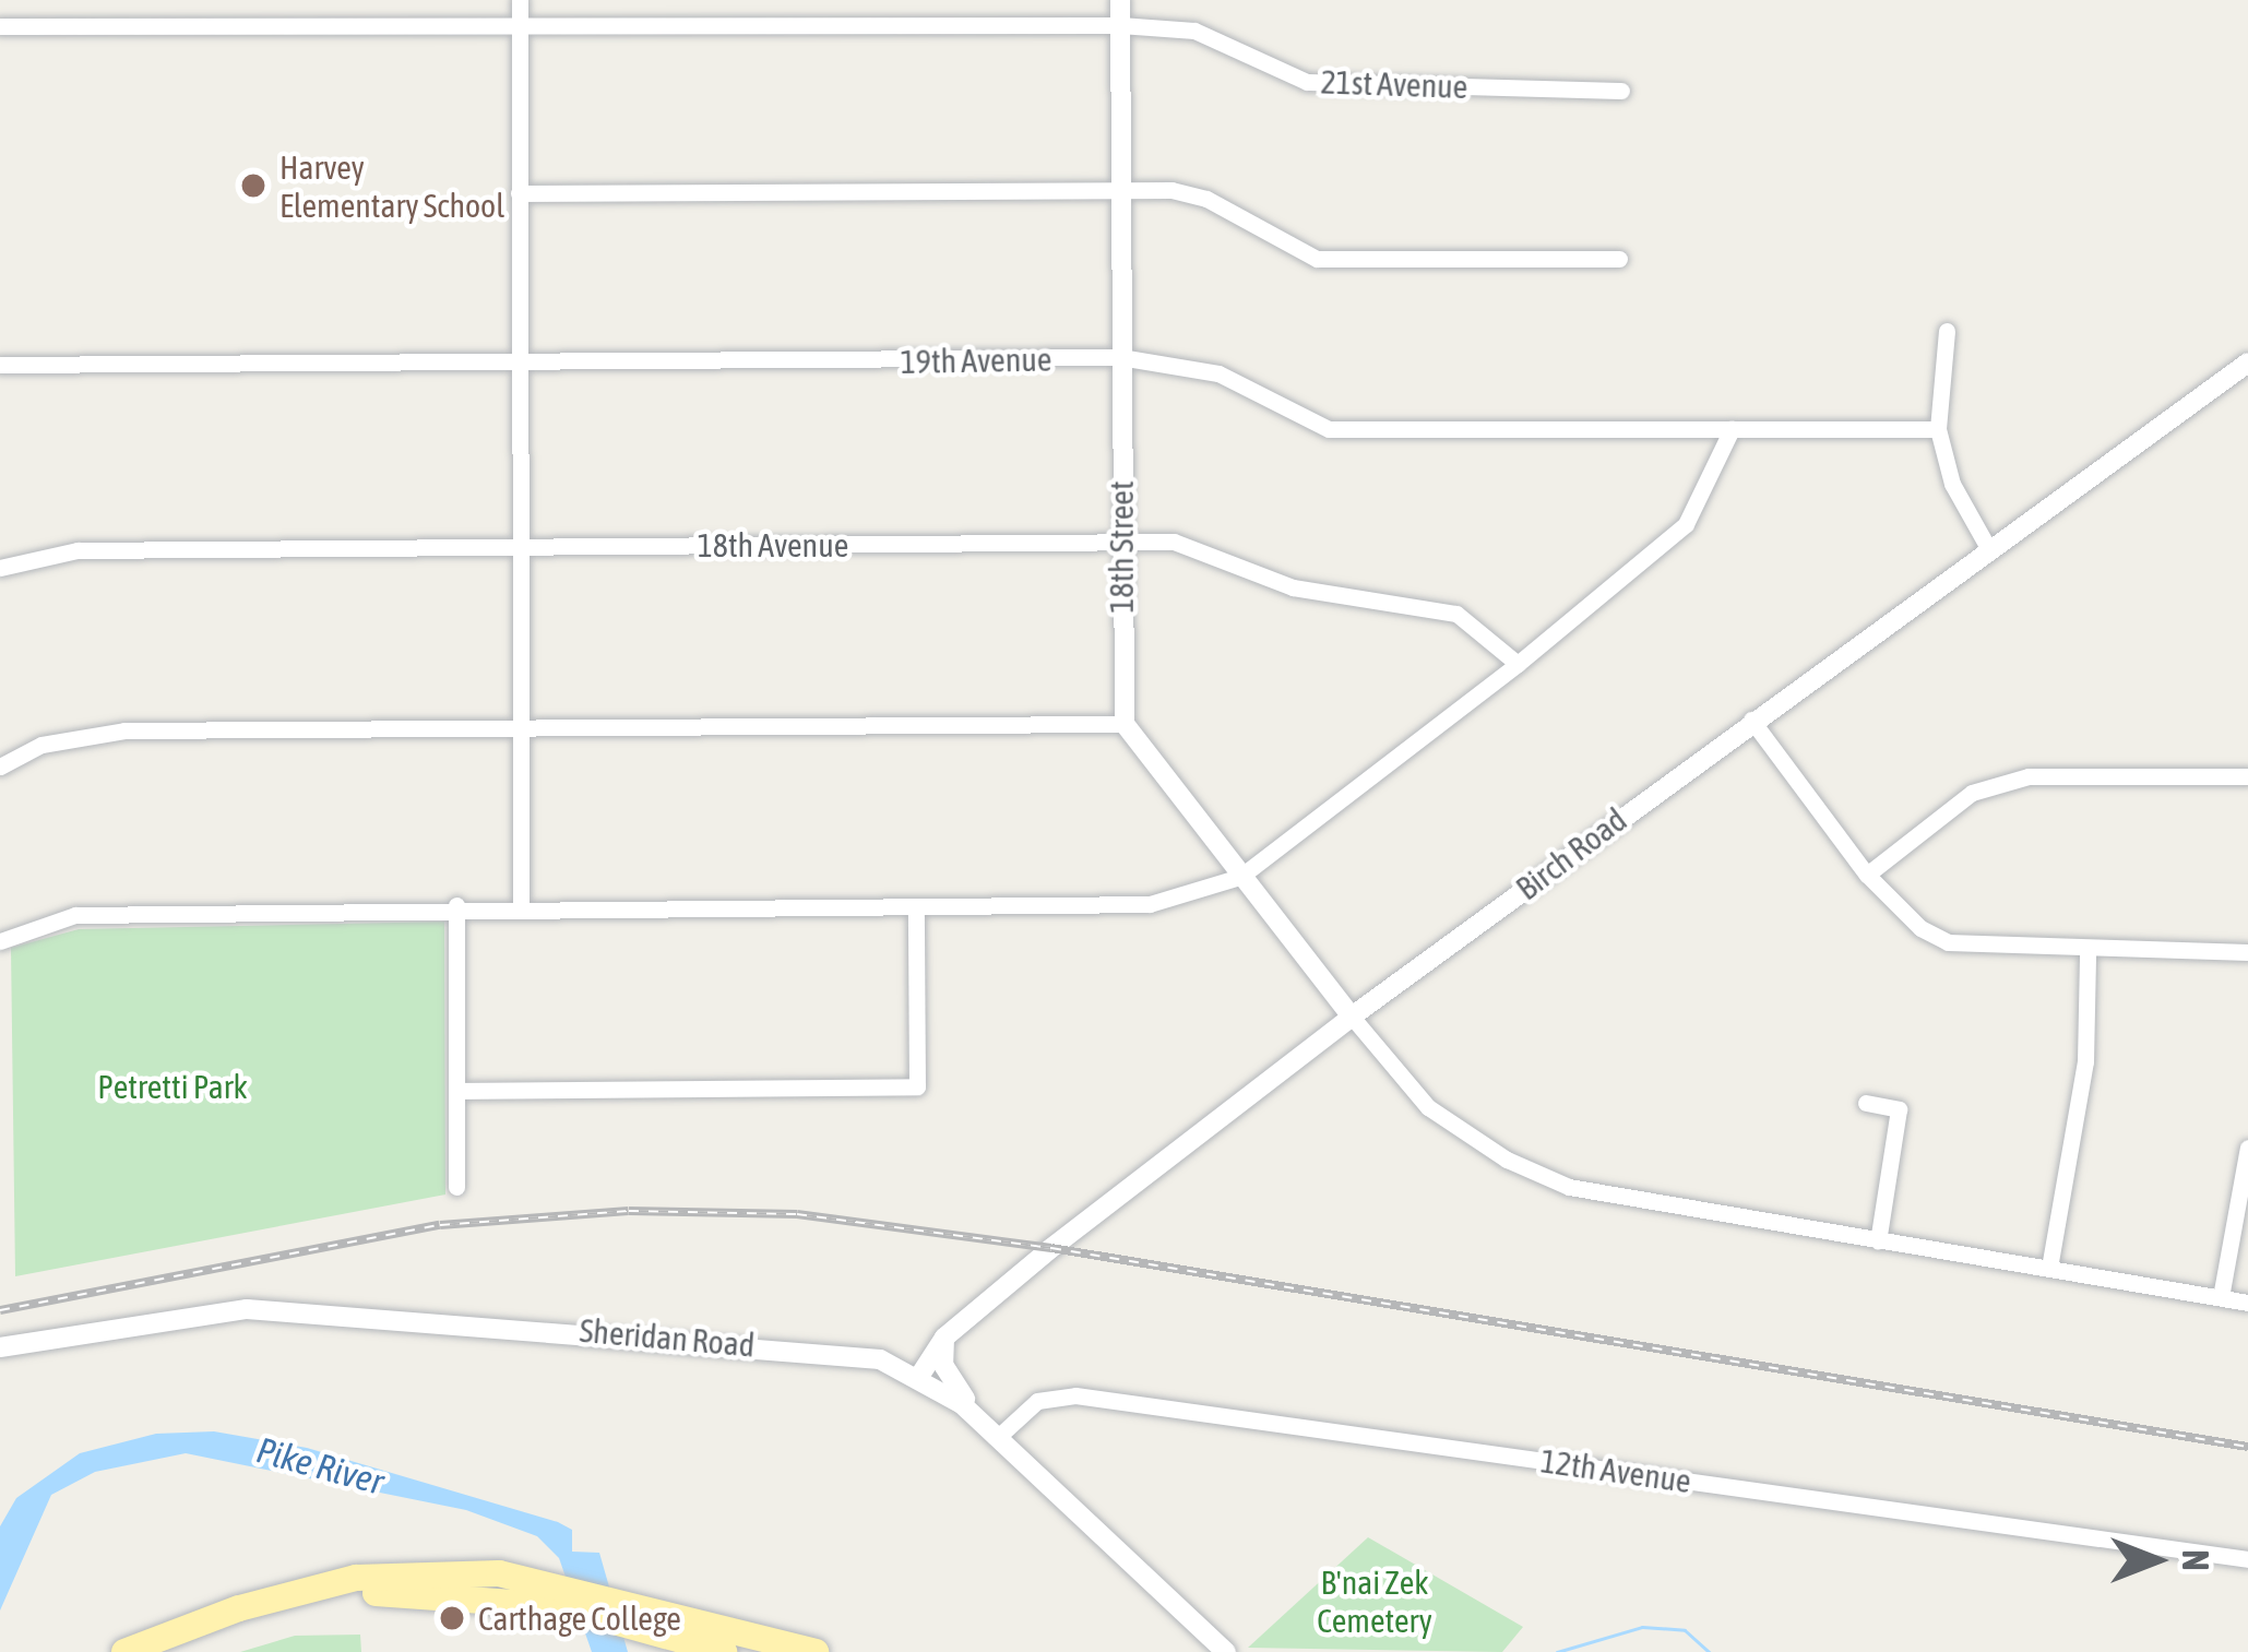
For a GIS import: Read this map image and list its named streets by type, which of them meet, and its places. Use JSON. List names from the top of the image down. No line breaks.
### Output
{"streets":{"street":["21st Avenue","19th Avenue","18th Avenue","18th Street","Birch Road","Sheridan Road","12th Avenue"]},"crossings":[["21st Avenue","18th Street"],["19th Avenue","18th Street"],["18th Avenue","18th Street"],["Birch Road","Sheridan Road"],["Sheridan Road","12th Avenue"]],"water":["Pike River"],"parks":["Petretti Park","B'nai Zek Cemetery"],"places":["Harvey Elementary School","Carthage College"],"north":"right"}
